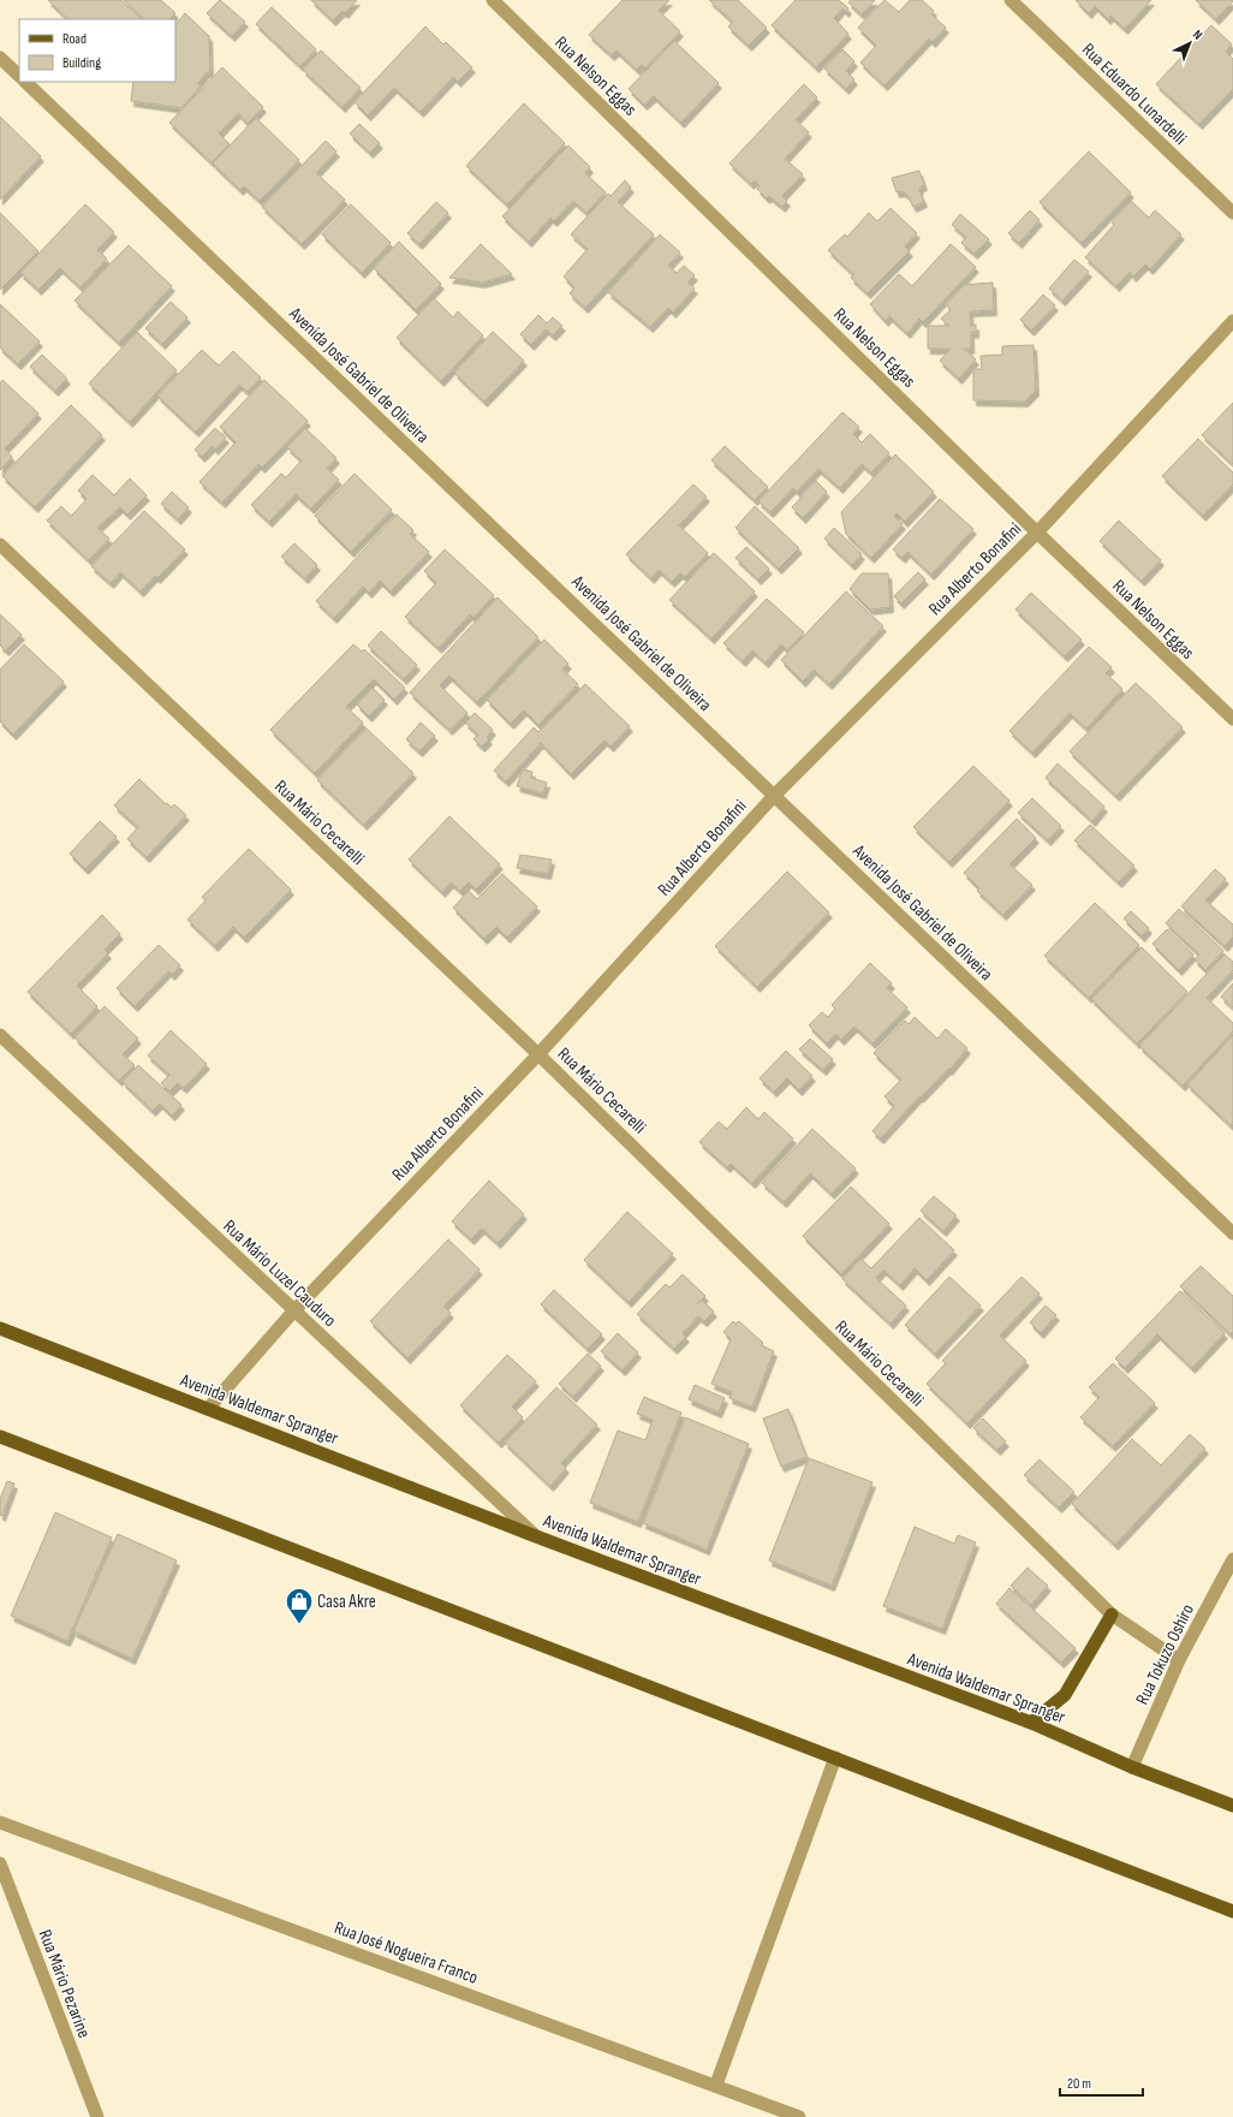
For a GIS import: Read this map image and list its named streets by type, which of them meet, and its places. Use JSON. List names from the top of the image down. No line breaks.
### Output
{"streets":{"main road":["Avenida Waldemar Spranger"],"street":["Rua Nelson Eggas","Rua Eduardo Lunardelli","Avenida José Gabriel de Oliveira","Rua Alberto Bonafini","Rua Mário Cecarelli","Rua Mário Luzel Cauduro","Rua Tokuzo Oshiro","Rua José Nogueira Franco","Rua Mário Pezarine"]},"crossings":[["Rua Nelson Eggas","Rua Alberto Bonafini"],["Avenida José Gabriel de Oliveira","Rua Alberto Bonafini"],["Rua Alberto Bonafini","Rua Mário Cecarelli"],["Rua Alberto Bonafini","Rua Mário Luzel Cauduro"],["Rua Alberto Bonafini","Avenida Waldemar Spranger"],["Rua Mário Cecarelli","Rua Tokuzo Oshiro"],["Rua Mário Luzel Cauduro","Avenida Waldemar Spranger"],["Avenida Waldemar Spranger","Rua Tokuzo Oshiro"]],"places":{"shop":["Casa Akre"]},"legend":["Road","Building"],"scale_bar":"20 m","north":"top right"}
